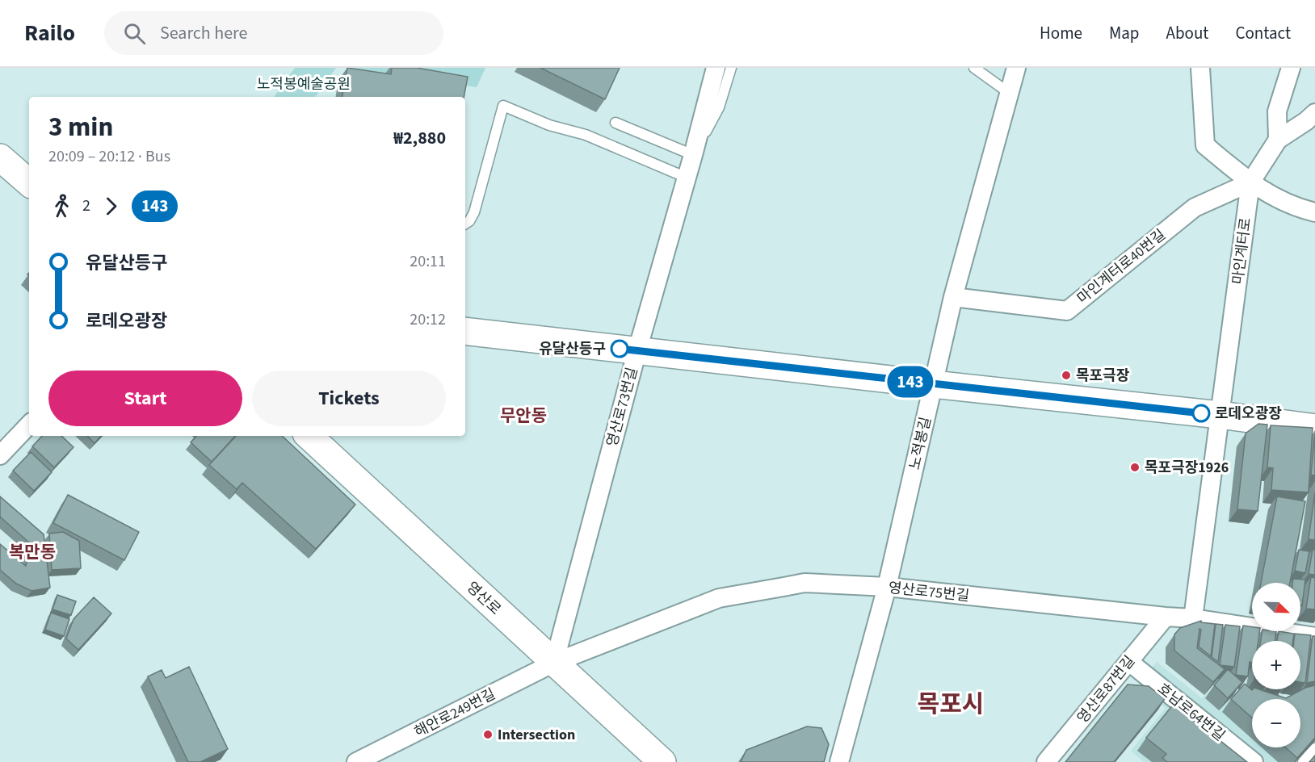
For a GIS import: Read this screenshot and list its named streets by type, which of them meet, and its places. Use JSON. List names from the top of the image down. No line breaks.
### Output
{"streets":{"street":["마인계터로","마인계터로40번길","영산로73번길","노적봉길","영산로75번길","영산로","영산로87번길","호남로64번길","해안로249번길"]},"crossings":[["마인계터로","마인계터로40번길"],["마인계터로","영산로75번길"],["마인계터로40번길","노적봉길"],["영산로73번길","영산로75번길"],["영산로73번길","영산로"],["영산로73번길","해안로249번길"],["노적봉길","영산로75번길"],["영산로75번길","영산로"],["영산로75번길","영산로87번길"],["영산로75번길","해안로249번길"],["영산로","해안로249번길"],["영산로87번길","호남로64번길"]],"districts":["무안동","복만동","목포시"],"parks":["노적봉예술공원"],"places":["유달산등구","목포극장","로데오광장","목포극장1926","Intersection"],"lines":["bus line 143"],"north":"bottom right","page":{"header":"Railo","search":"Search here","nav":["Home","Map","About","Contact"],"on_map":"143","heading":["3 min","20:09 – 20:12 · Bus","₩2,880"],"legs":["2","143"],"list":[{"name":"유달산등구","value":"20:11"},{"name":"로데오광장","value":"20:12"}],"buttons":["Start","Tickets"],"map_buttons":["+","−"]}}
